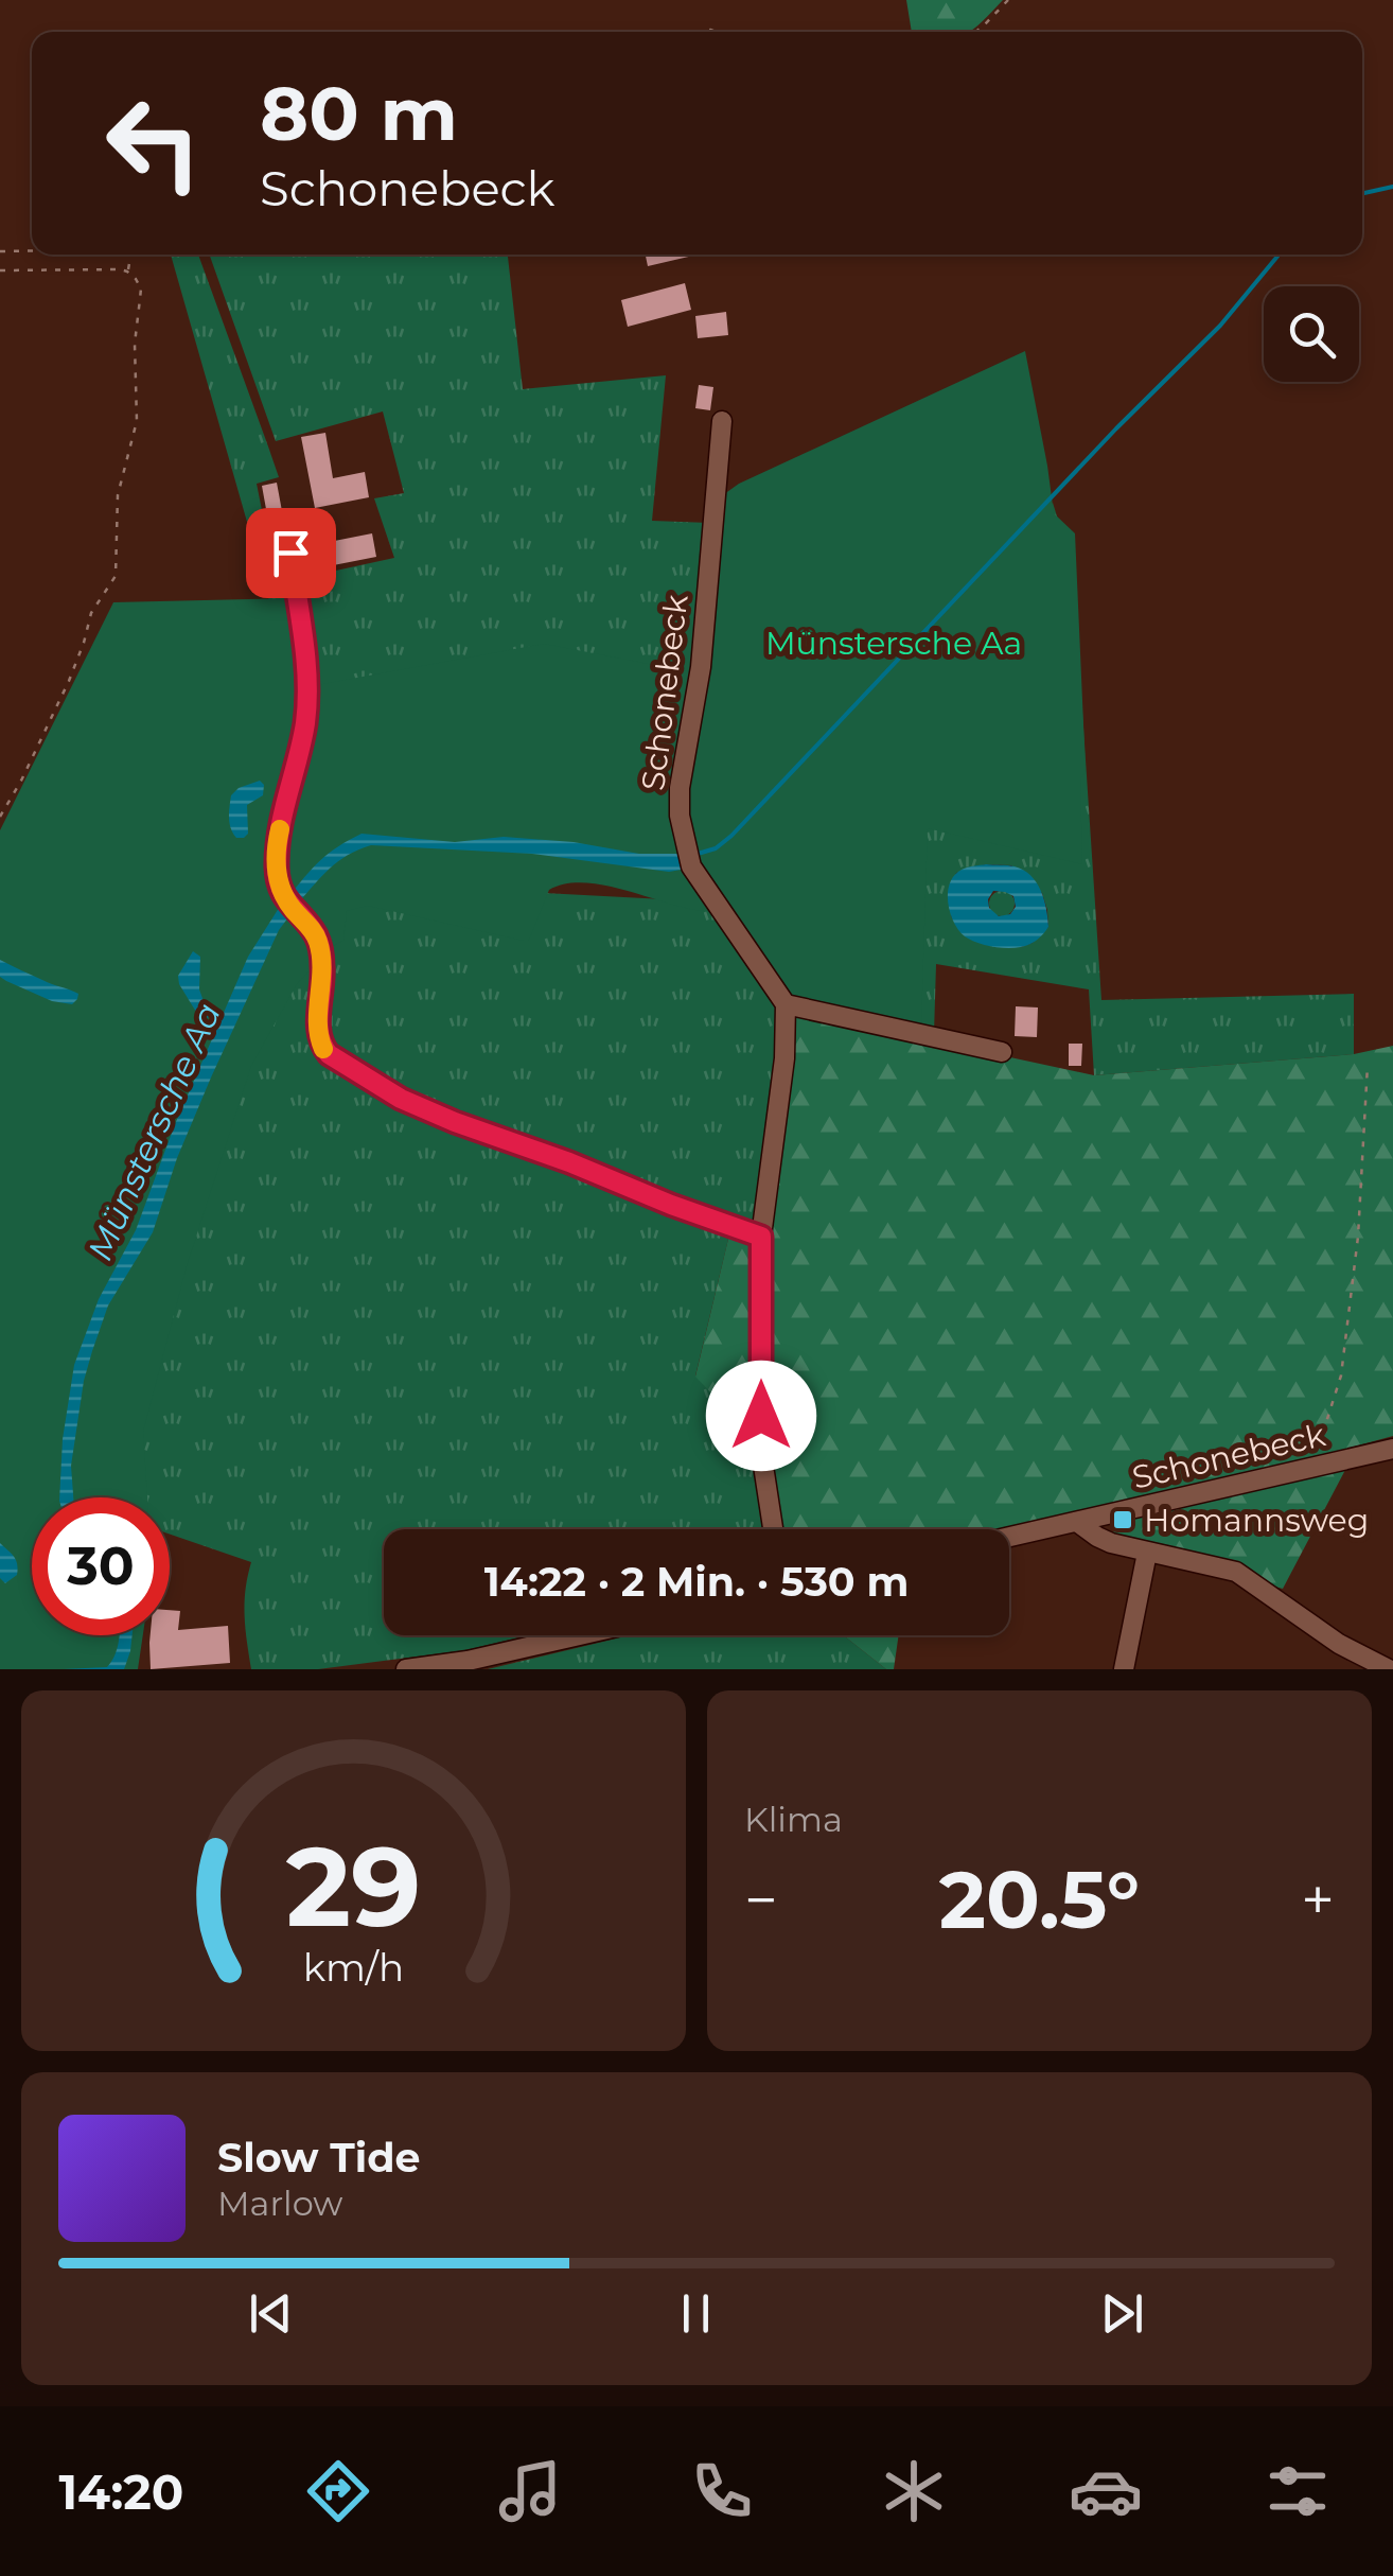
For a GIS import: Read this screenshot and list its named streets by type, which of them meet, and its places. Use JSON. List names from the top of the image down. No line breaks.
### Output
{"streets":{"street":["Schonebeck"]},"water":["Münstersche Aa"],"parks":["Münstersche Aa"],"places":{"transit":["Homannsweg"]},"page":{"turn":["80 m","Schonebeck"],"limit":"30","trip":"14:22 · 2 Min. · 530 m","tile":"Klima","heat":["−","20.5°","+"],"song":["Slow Tide","Marlow"],"tabs":"14:20","gauge":["29","km/h"]}}
